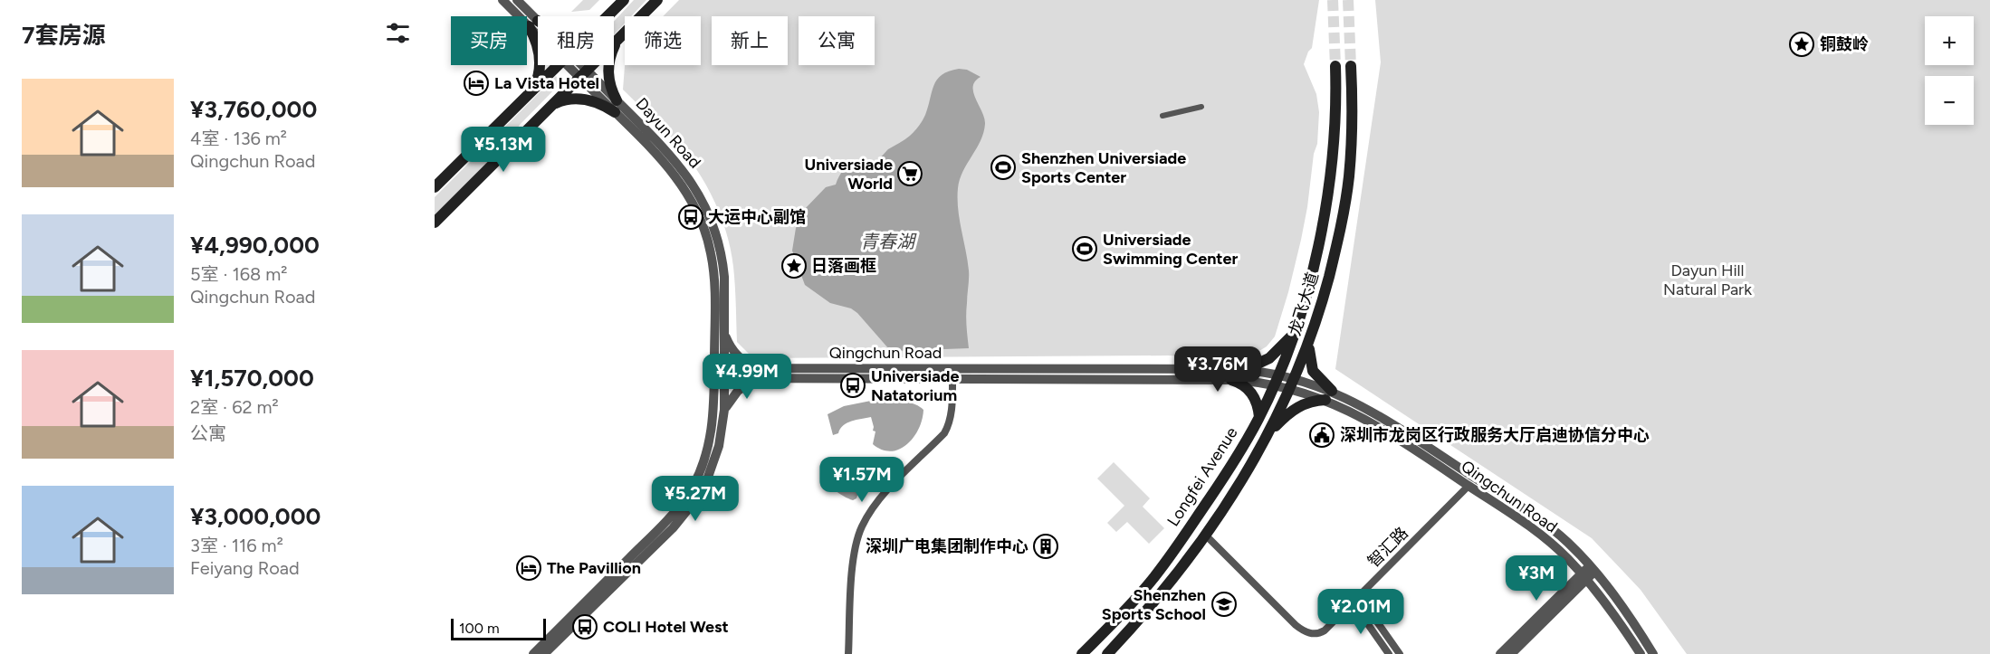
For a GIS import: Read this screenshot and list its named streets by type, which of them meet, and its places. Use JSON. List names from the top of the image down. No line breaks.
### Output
{"streets":{"main road":["龙飞大道","Longfei Avenue"],"street":["Dayun Road","Qingchun Road","智汇路"]},"crossings":[["Dayun Road","Qingchun Road"],["龙飞大道","Qingchun Road"],["龙飞大道","智汇路"],["Qingchun Road","Longfei Avenue"],["Qingchun Road","智汇路"]],"water":["青春湖"],"parks":["Dayun Hill Natural Park"],"places":{"place":["铜鼓岭","日落画框"],"hotel":["La Vista Hotel","The Pavillion"],"sports":["Shenzhen Universiade Sports Center","Universiade Swimming Center"],"supermarket":["Universiade World"],"bus stop":["大运中心副馆","Universiade Natatorium","COLI Hotel West"],"public building":["深圳市龙岗区行政服务大厅启迪协信分中心"],"building":["深圳广电集团制作中心"],"school or university":["Shenzhen Sports School"]},"scale_bar":"100 m","page":{"heading":"7套房源","map_buttons":["+","−"],"chip":["买房","租房","筛选","新上","公寓"],"list":[{"name":"¥3,760,000","note":"4室 · 136 m² · Qingchun Road"},{"name":"¥4,990,000","note":"5室 · 168 m² · Qingchun Road"},{"name":"¥1,570,000","note":"2室 · 62 m² · 公寓"},{"name":"¥3,000,000","note":"3室 · 116 m² · Feiyang Road"}],"price":["¥5.13M","¥3.76M","¥4.99M","¥1.57M","¥5.27M","¥3M","¥2.01M"],"scale":"100 m"}}
